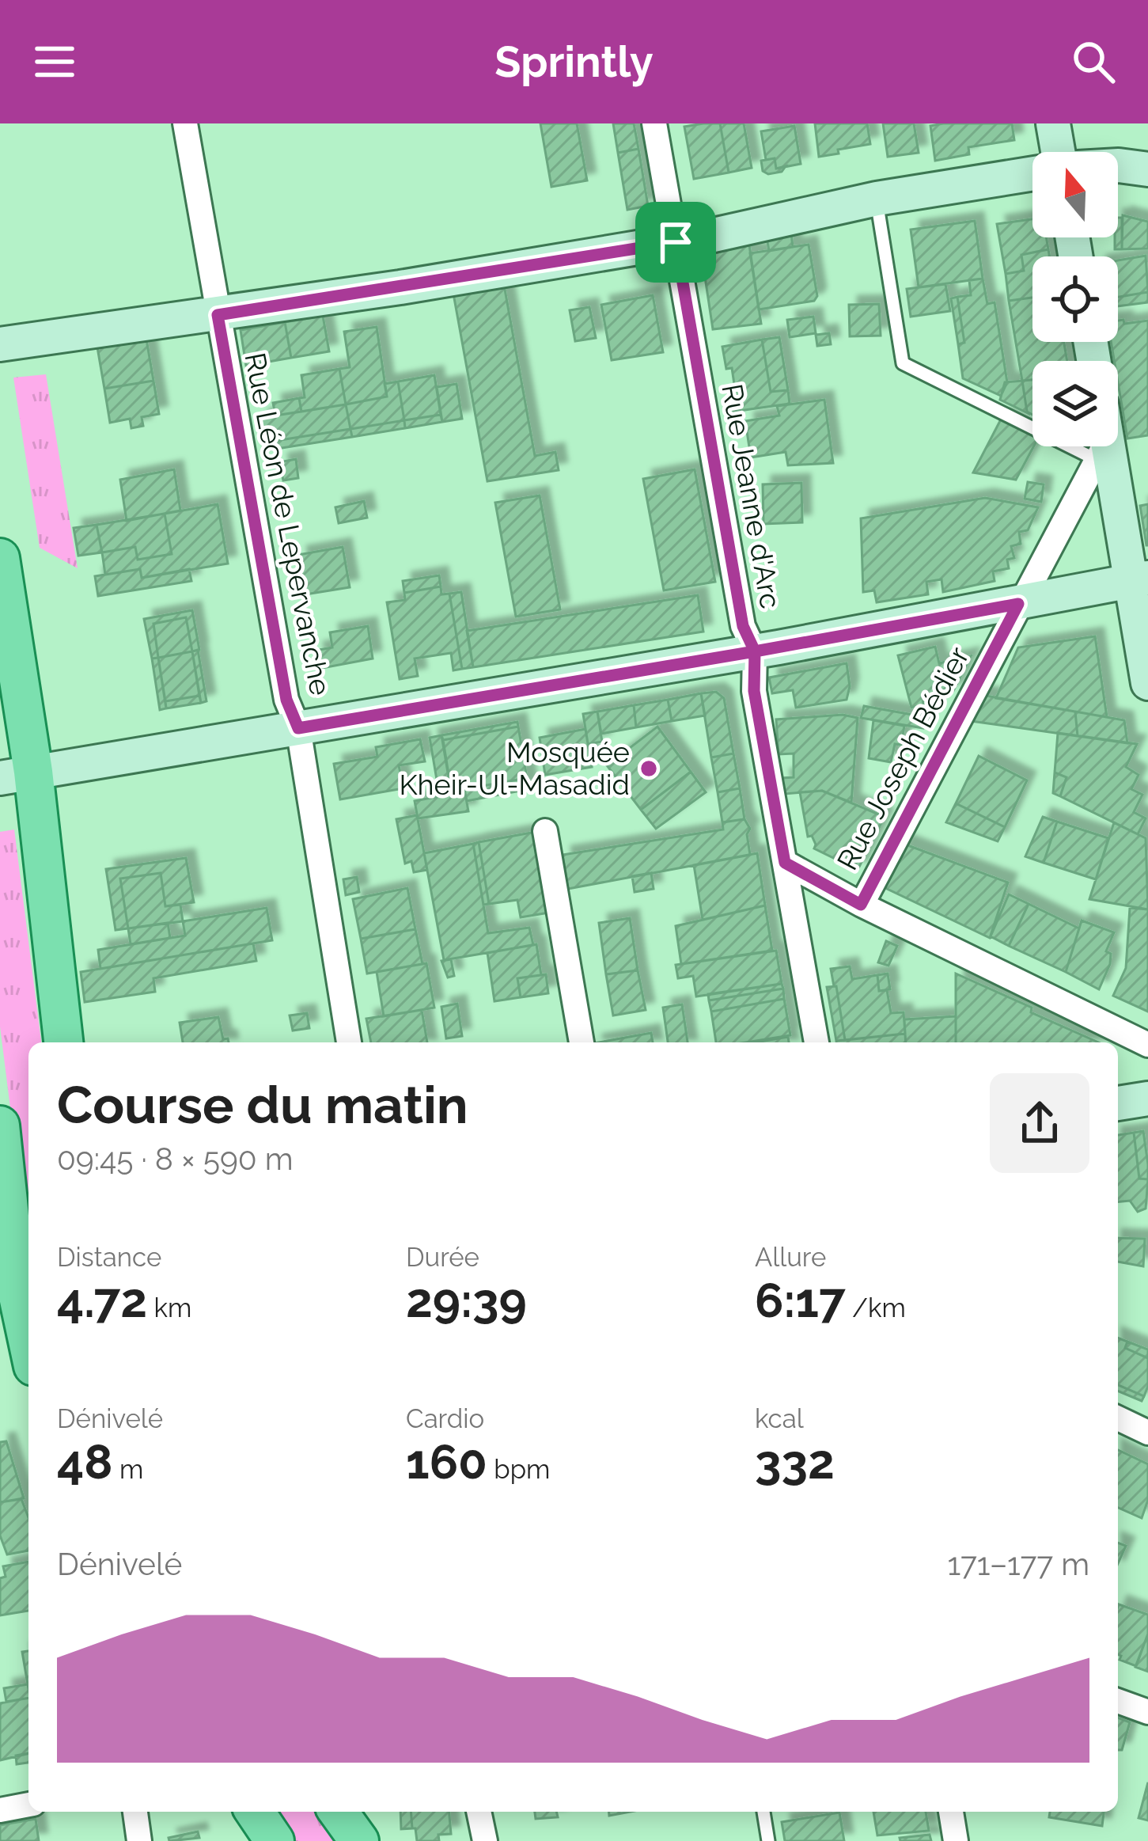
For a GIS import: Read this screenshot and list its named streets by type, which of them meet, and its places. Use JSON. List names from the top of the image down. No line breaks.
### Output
{"streets":{"street":["Rue Jeanne d'Arc","Rue Léon de Lepervanche","Rue Joseph Bédier"]},"places":["Mosquée Kheir-Ul-Masadid"],"north":"top","page":{"header":"Sprintly","heading":["Course du matin","09:45 · 8 × 590 m"],"stats":[["Distance","4.72 km"],["Durée","29:39"],["Allure","6:17 /km"],["Dénivelé","48 m"],["Cardio","160 bpm"],["kcal","332"]],"chart":["Dénivelé","171–177 m"]}}
